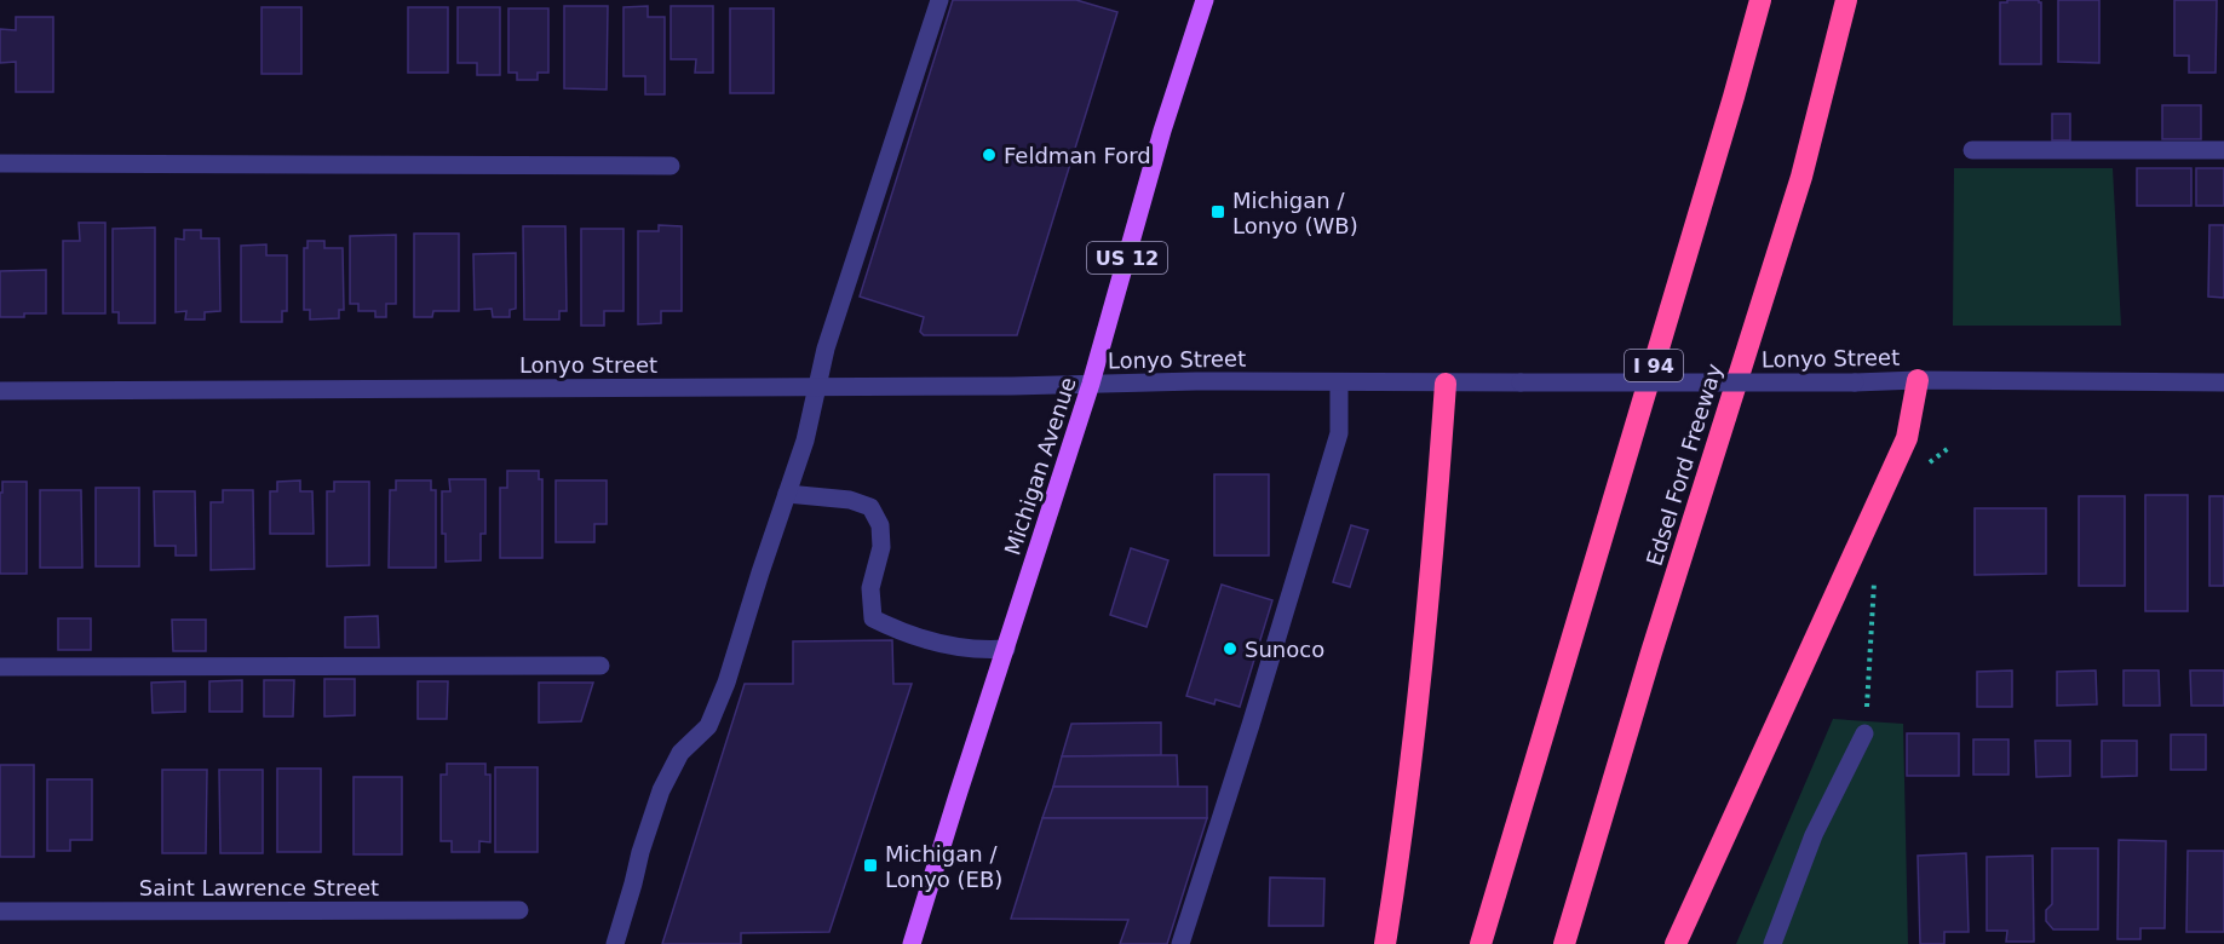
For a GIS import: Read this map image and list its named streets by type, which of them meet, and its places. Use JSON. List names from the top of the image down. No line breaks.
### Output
{"streets":{"highway":["I 94","Edsel Ford Freeway"],"main road":["US 12","Michigan Avenue"],"street":["Lonyo Street","Saint Lawrence Street"]},"crossings":[["Lonyo Street","Michigan Avenue"]],"places":{"other":["Feldman Ford","Sunoco"],"transit":["Michigan / Lonyo (WB)","Michigan / Lonyo (EB)"]}}
